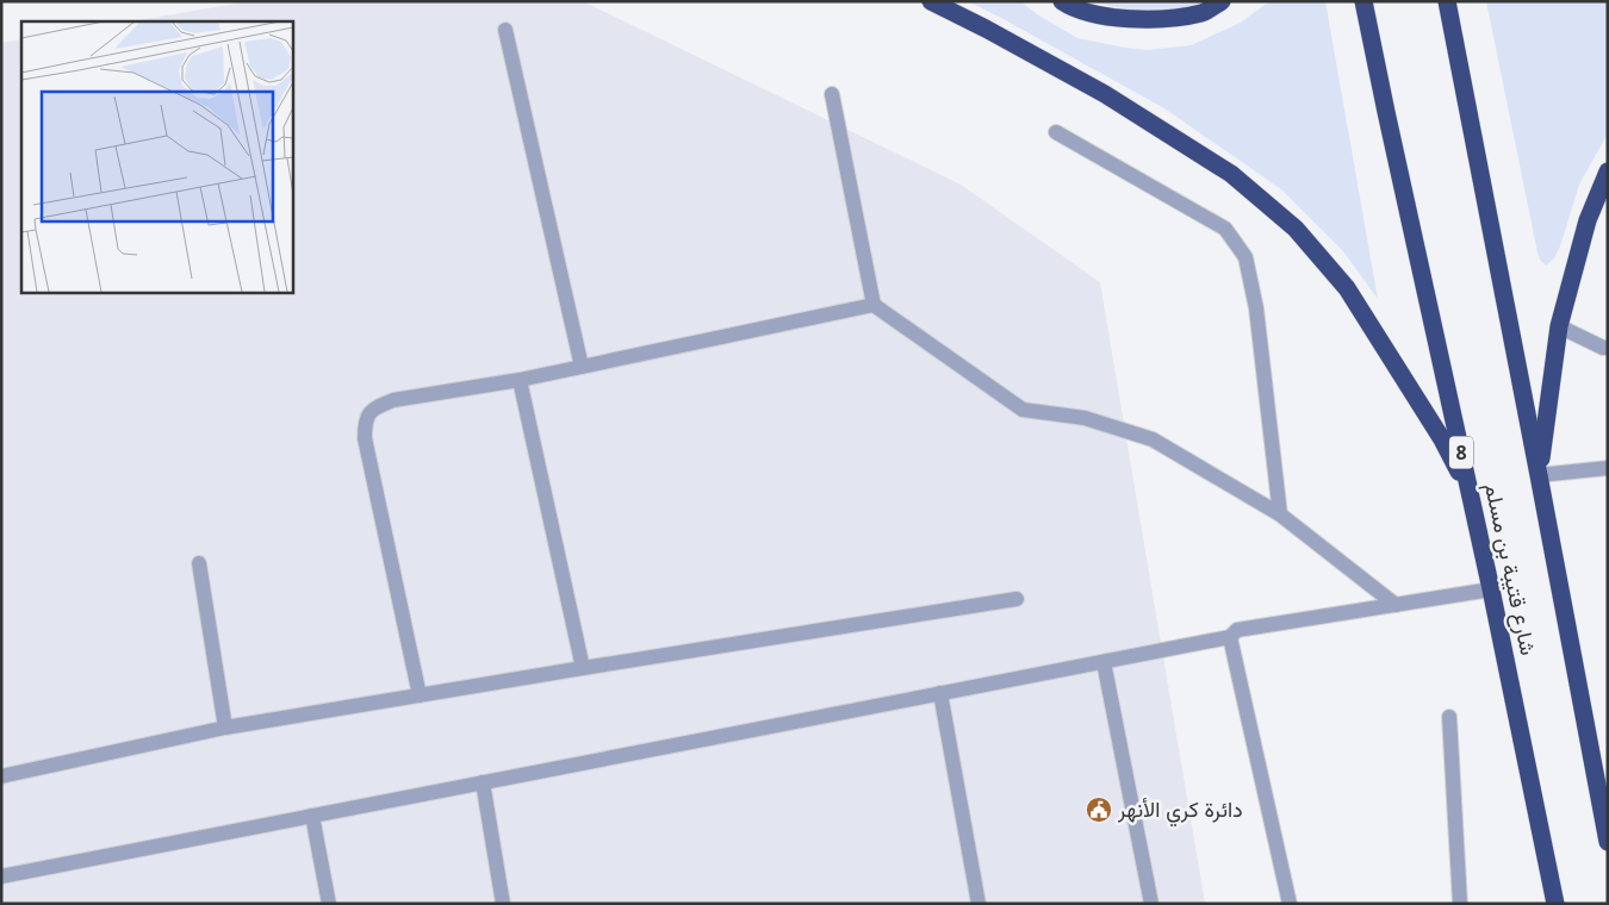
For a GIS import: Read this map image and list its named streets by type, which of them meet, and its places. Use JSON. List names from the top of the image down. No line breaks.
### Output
{"streets":{"highway":["8","شارع قتيبة بن مسلم"]},"places":{"public building":["دائرة كري الأنهر"]}}
